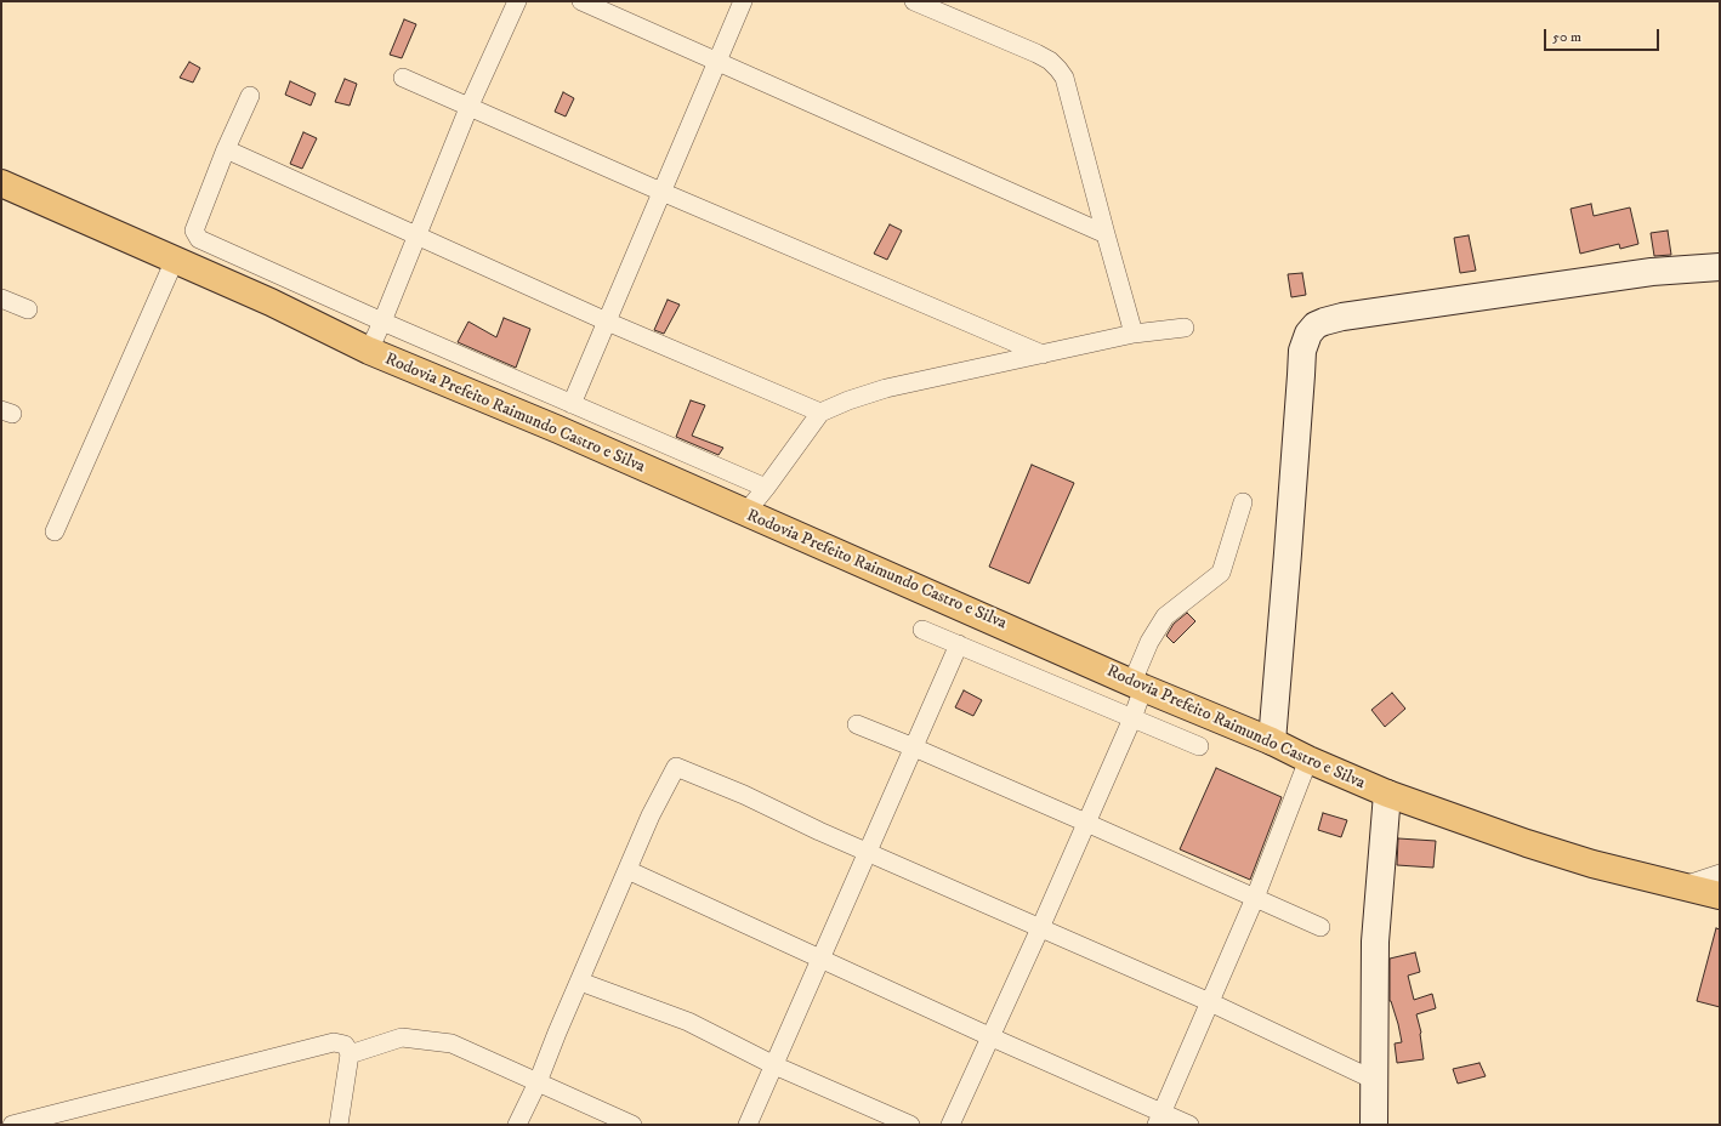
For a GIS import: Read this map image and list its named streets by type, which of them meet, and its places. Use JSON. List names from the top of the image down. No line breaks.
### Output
{"streets":{"main road":["Rodovia Prefeito Raimundo Castro e Silva"]},"scale_bar":"50 m"}
